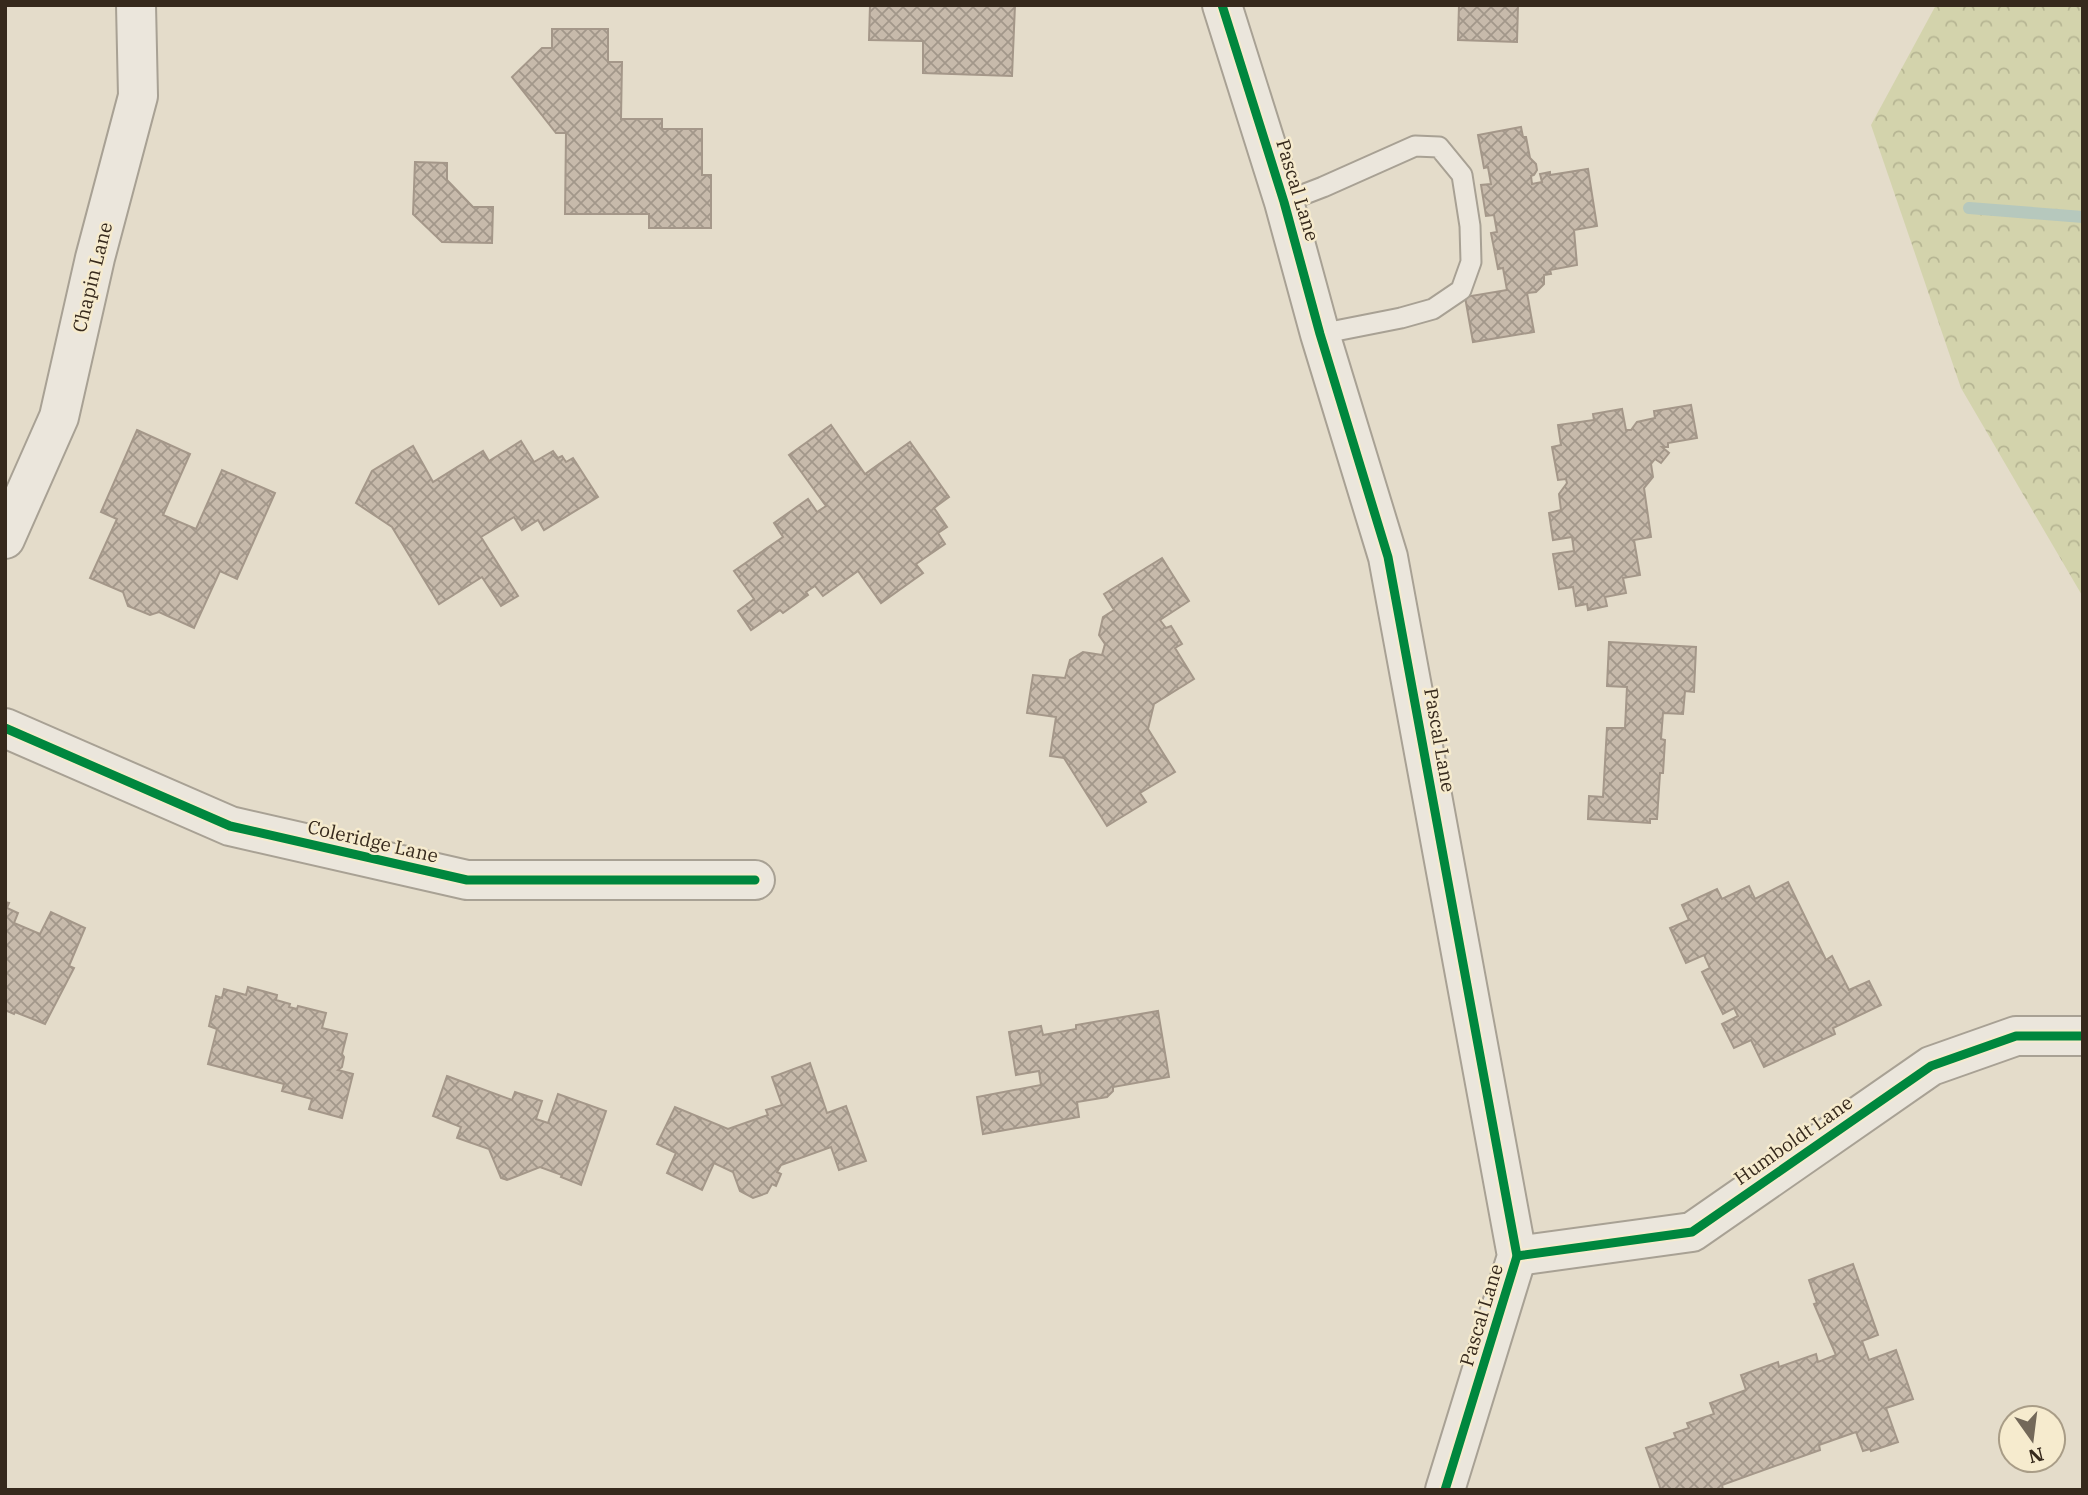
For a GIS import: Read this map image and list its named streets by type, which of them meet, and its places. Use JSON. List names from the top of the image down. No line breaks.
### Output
{"streets":{"street":["Pascal Lane","Chapin Lane","Coleridge Lane","Humboldt Lane"]},"crossings":[["Pascal Lane","Humboldt Lane"]],"north":"bottom"}
